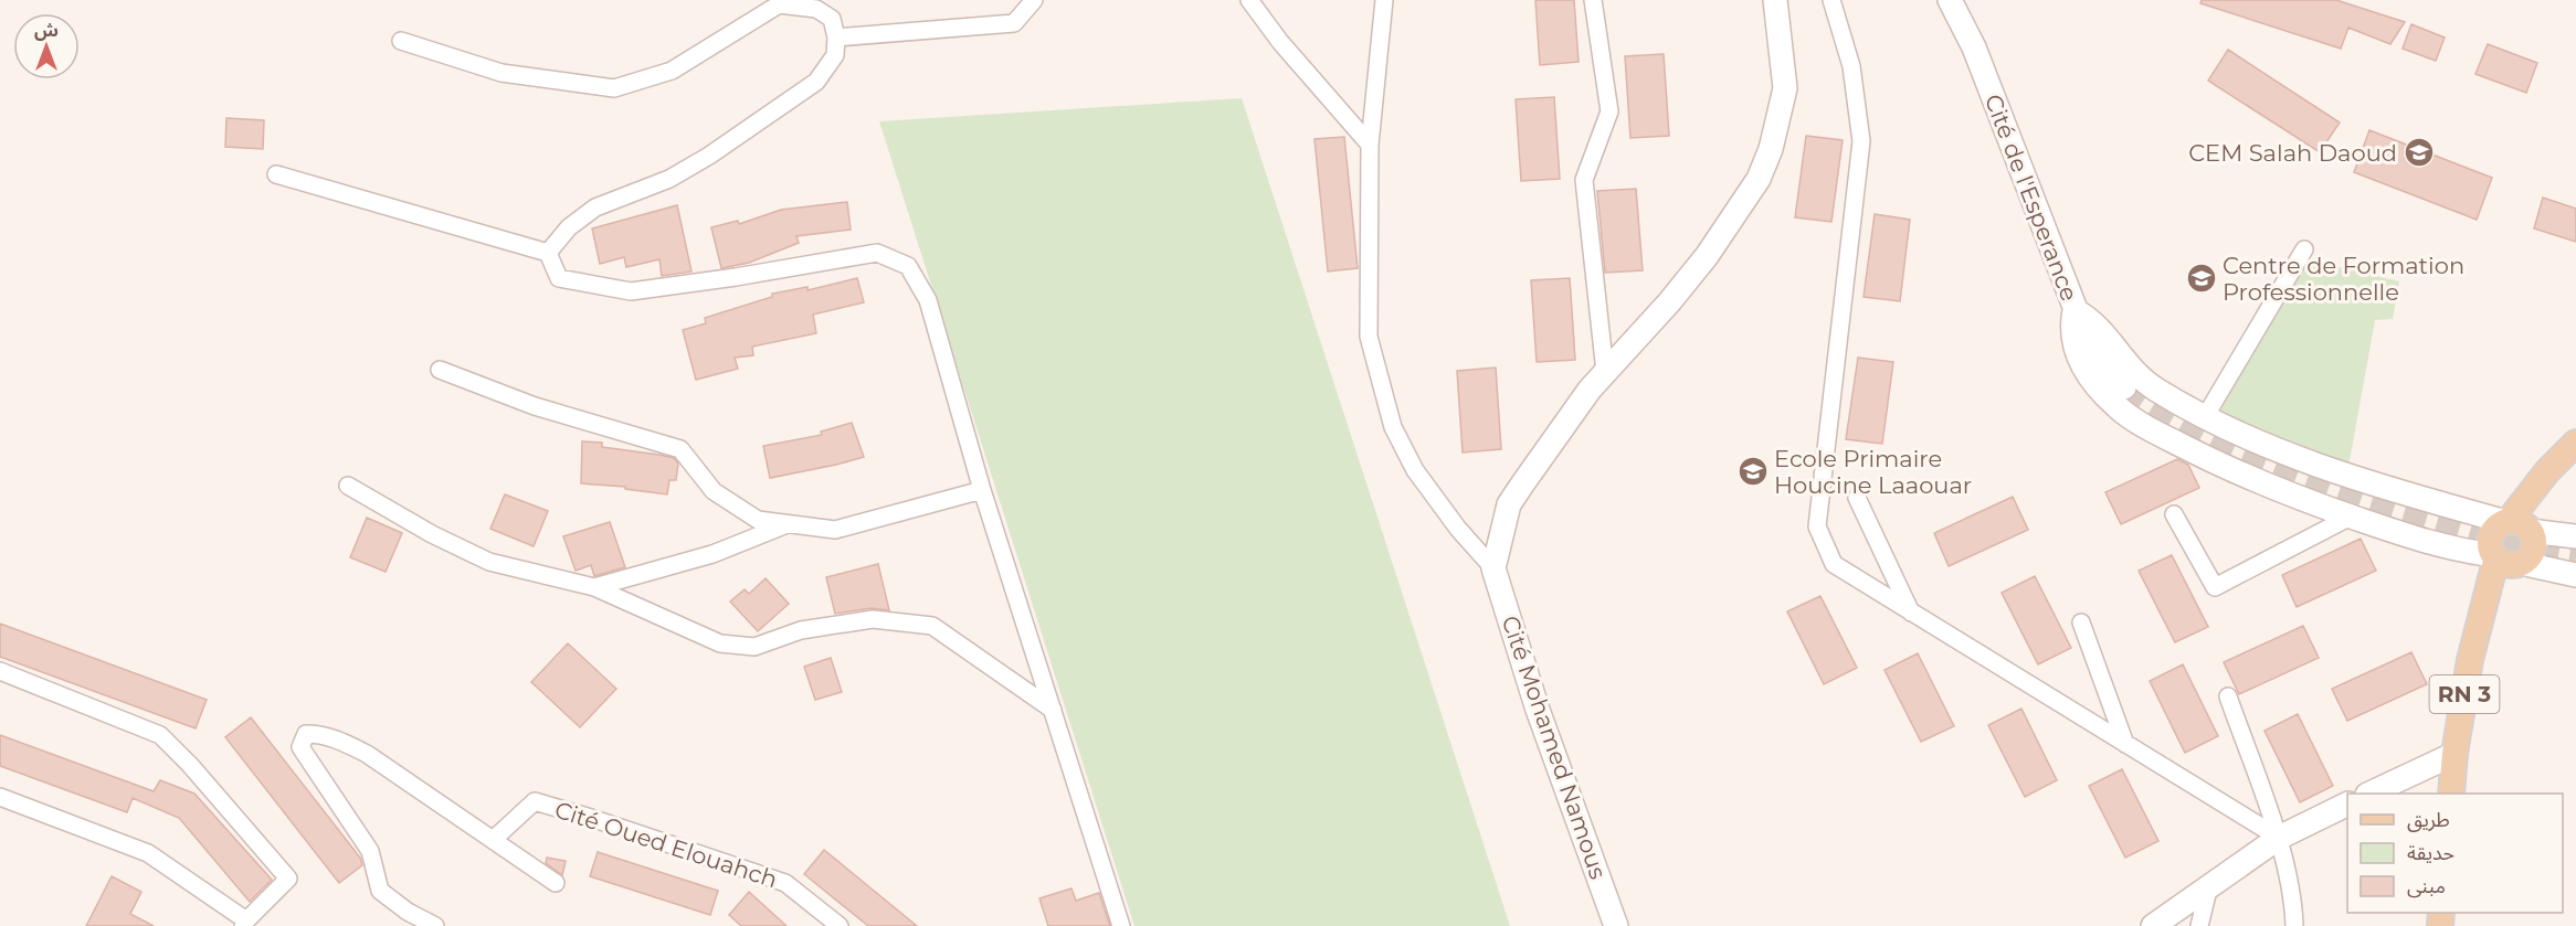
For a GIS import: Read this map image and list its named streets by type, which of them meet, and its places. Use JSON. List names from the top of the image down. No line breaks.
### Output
{"streets":{"main road":["Cité de l'Esperance","RN 3","Cité Mohamed Namous"],"street":["Cité Oued Elouahch"]},"places":{"school or university":["CEM Salah Daoud","Centre de Formation Professionnelle","Ecole Primaire Houcine Laaouar"]},"legend":["طريق","حديقة","مبنى"],"north":"top"}
